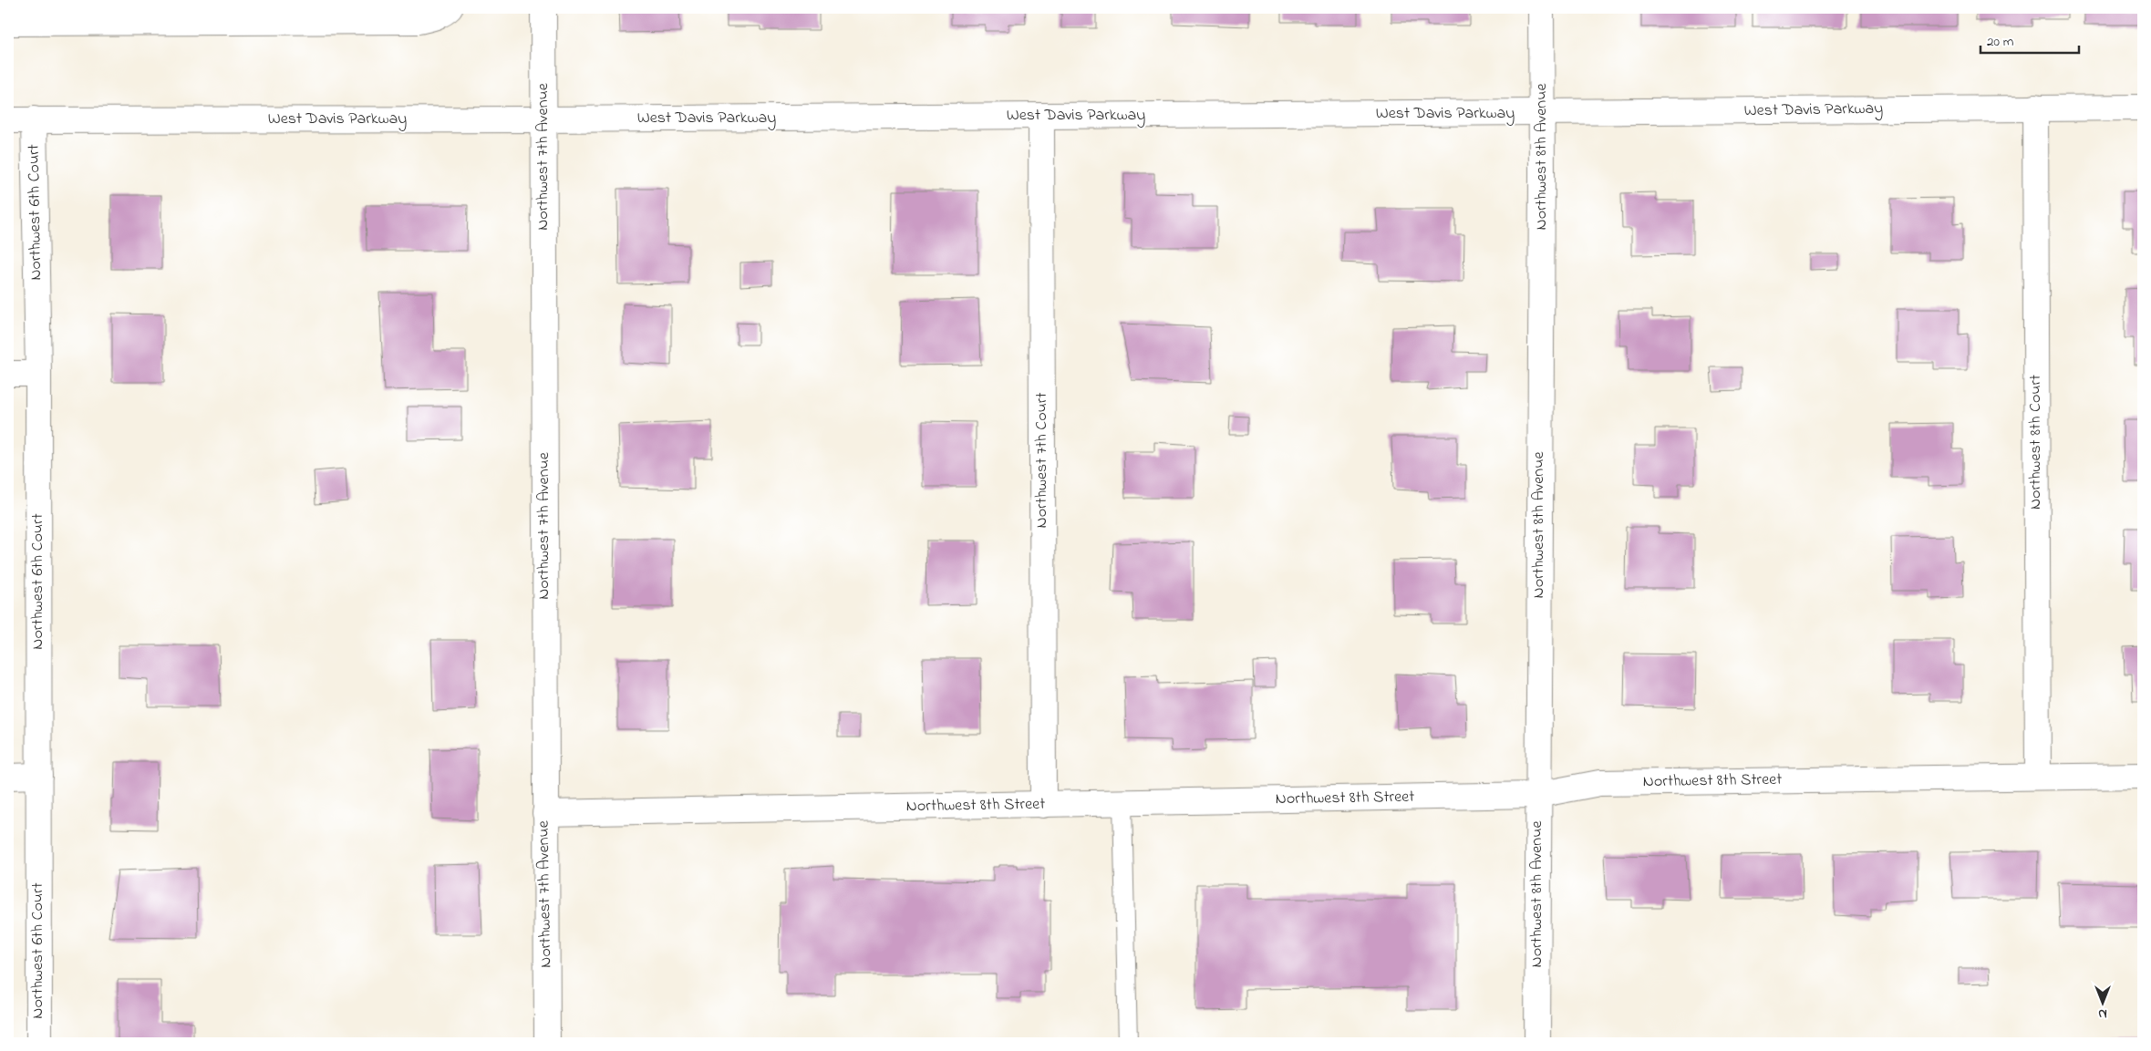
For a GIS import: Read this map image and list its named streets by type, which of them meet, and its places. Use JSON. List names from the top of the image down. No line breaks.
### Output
{"streets":{"street":["West Davis Parkway","Northwest 7th Avenue","Northwest 8th Avenue","Northwest 6th Court","Northwest 8th Court","Northwest 7th Court","Northwest 8th Street"]},"crossings":[["West Davis Parkway","Northwest 7th Avenue"],["West Davis Parkway","Northwest 8th Avenue"],["West Davis Parkway","Northwest 6th Court"],["West Davis Parkway","Northwest 8th Court"],["West Davis Parkway","Northwest 7th Court"],["Northwest 7th Avenue","Northwest 8th Street"],["Northwest 8th Avenue","Northwest 8th Street"],["Northwest 8th Court","Northwest 8th Street"],["Northwest 7th Court","Northwest 8th Street"]],"scale_bar":"20 m","north":"bottom"}
